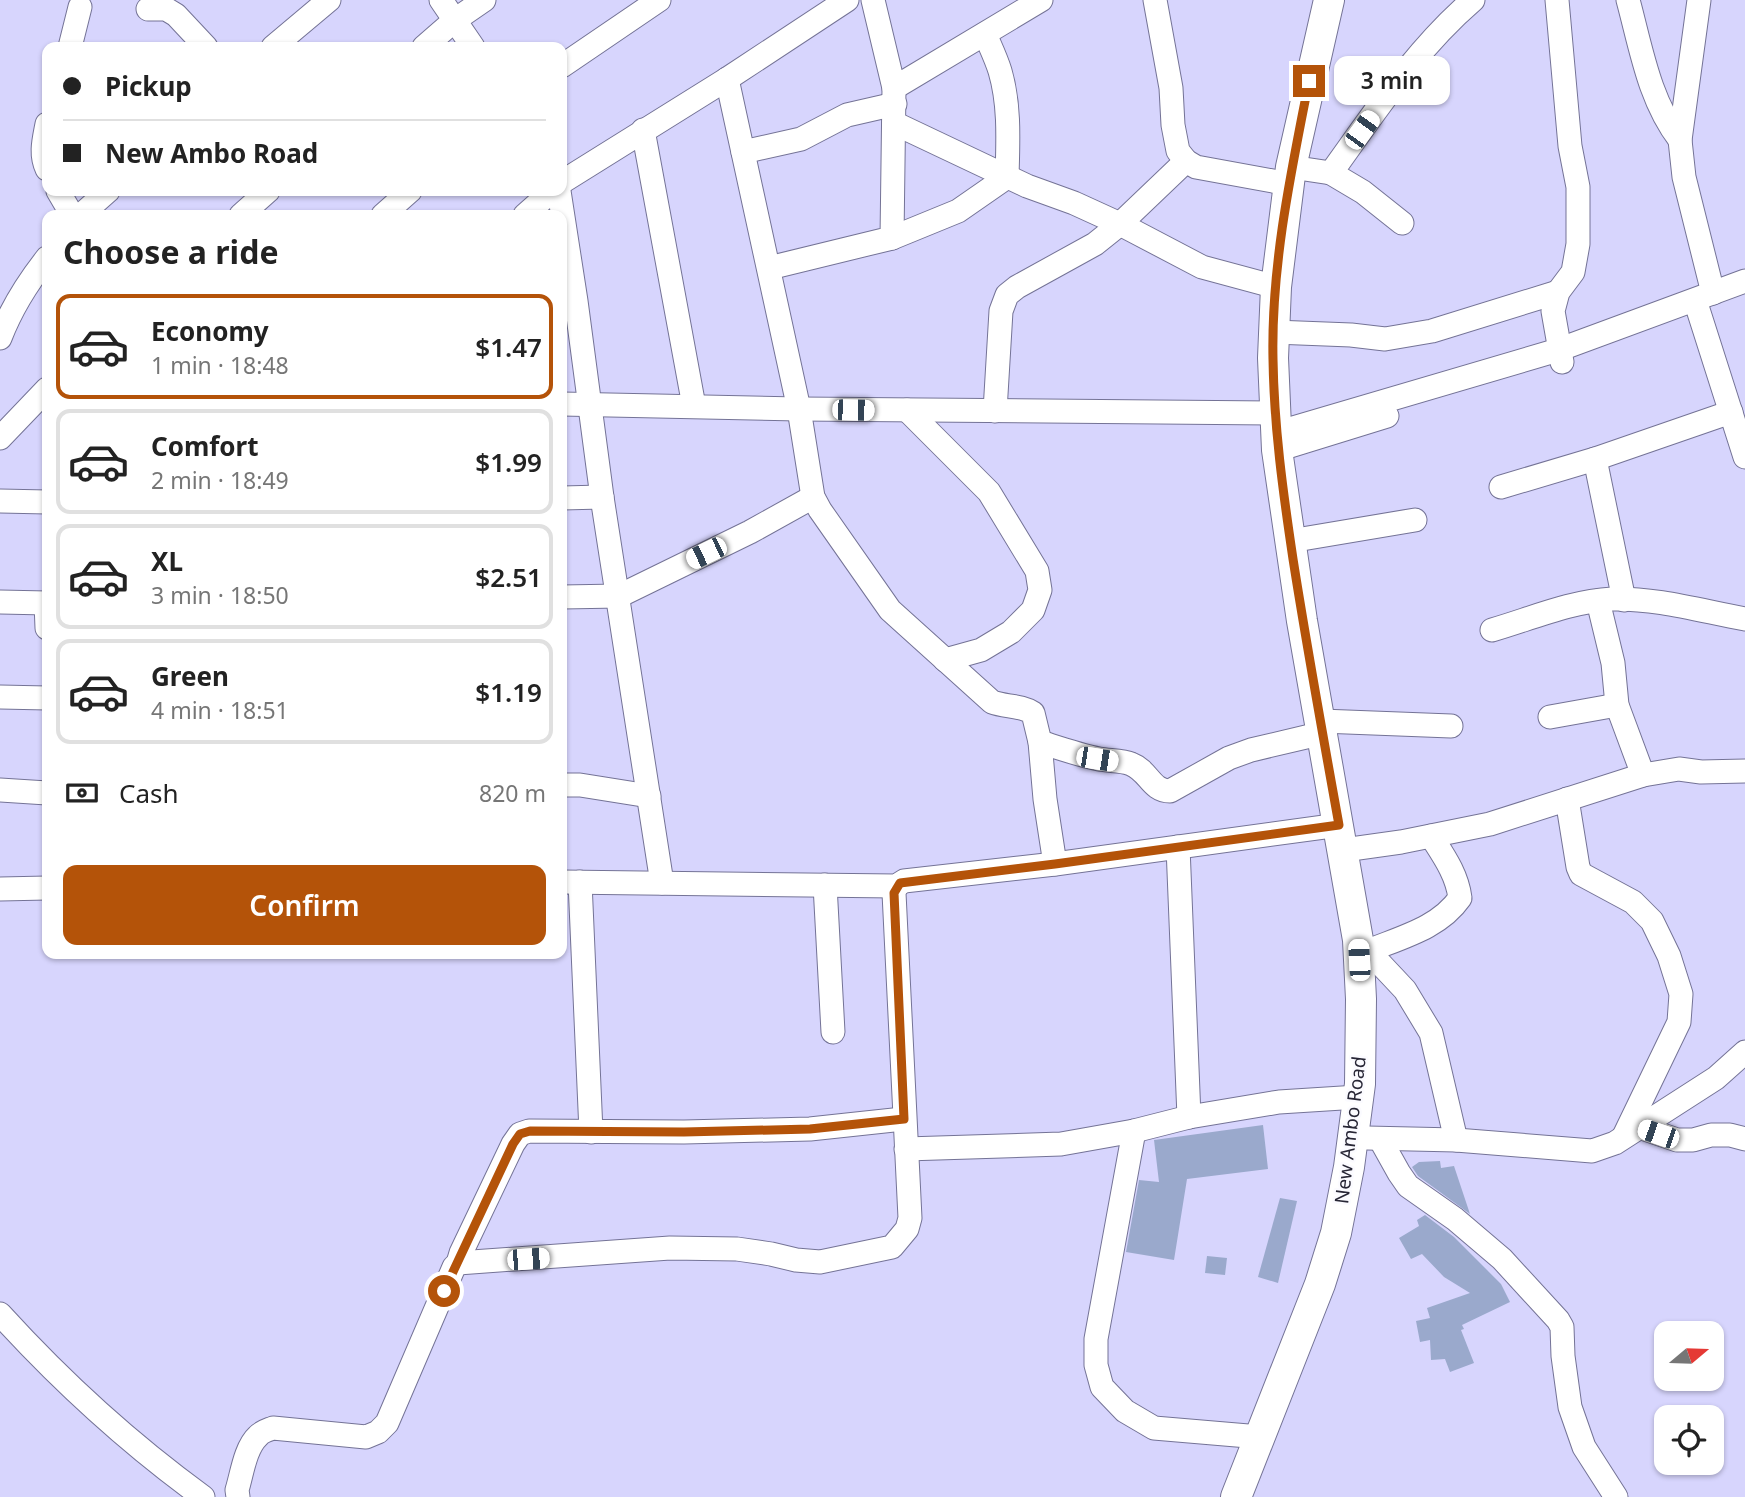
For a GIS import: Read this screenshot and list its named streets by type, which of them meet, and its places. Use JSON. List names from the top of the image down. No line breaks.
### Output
{"streets":{"main road":["New Ambo Road"]},"north":"right","page":{"banner":["Pickup","New Ambo Road"],"bubble":"3 min","heading":"Choose a ride","list":[{"name":"Economy","note":"1 min · 18:48","value":"$1.47"},{"name":"Comfort","note":"2 min · 18:49","value":"$1.99"},{"name":"XL","note":"3 min · 18:50","value":"$2.51"},{"name":"Green","note":"4 min · 18:51","value":"$1.19"}],"pay":["Cash","820 m"],"buttons":"Confirm"}}
